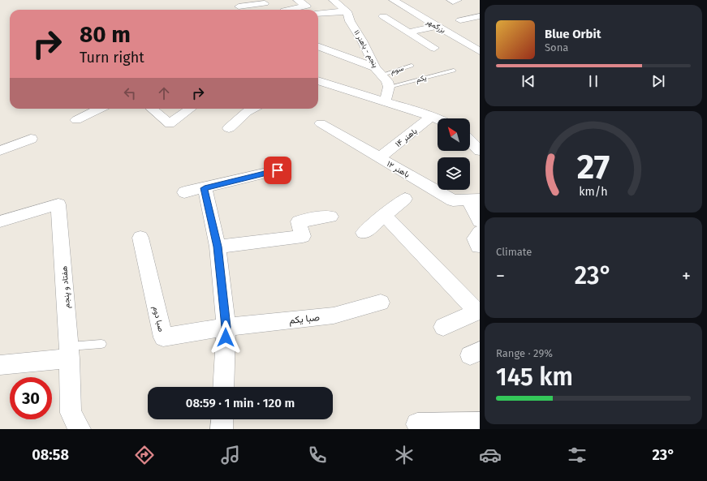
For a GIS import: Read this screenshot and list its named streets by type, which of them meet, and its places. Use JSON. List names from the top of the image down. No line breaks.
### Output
{"streets":{"street":["بزرگمهر","پنجم - باهنر ۱۱","باهنر ۱۴","باهنر ۱۲","هفتاد و پنجم","صبا دوم","صبا یکم"],"lane":["سوم","یکم"]},"crossings":[["پنجم - باهنر ۱۱","سوم"],["پنجم - باهنر ۱۱","یکم"],["باهنر ۱۴","باهنر ۱۲"],["صبا دوم","صبا یکم"]],"north":"top left","page":{"turn":["80 m","Turn right"],"song":["Blue Orbit","Sona"],"tile":["Climate",["Range · 29%","145 km"]],"heat":["−","23°","+"],"limit":"30","trip":"08:59 · 1 min · 120 m","tabs":["08:58","23°"],"gauge":["27","km/h"]}}
